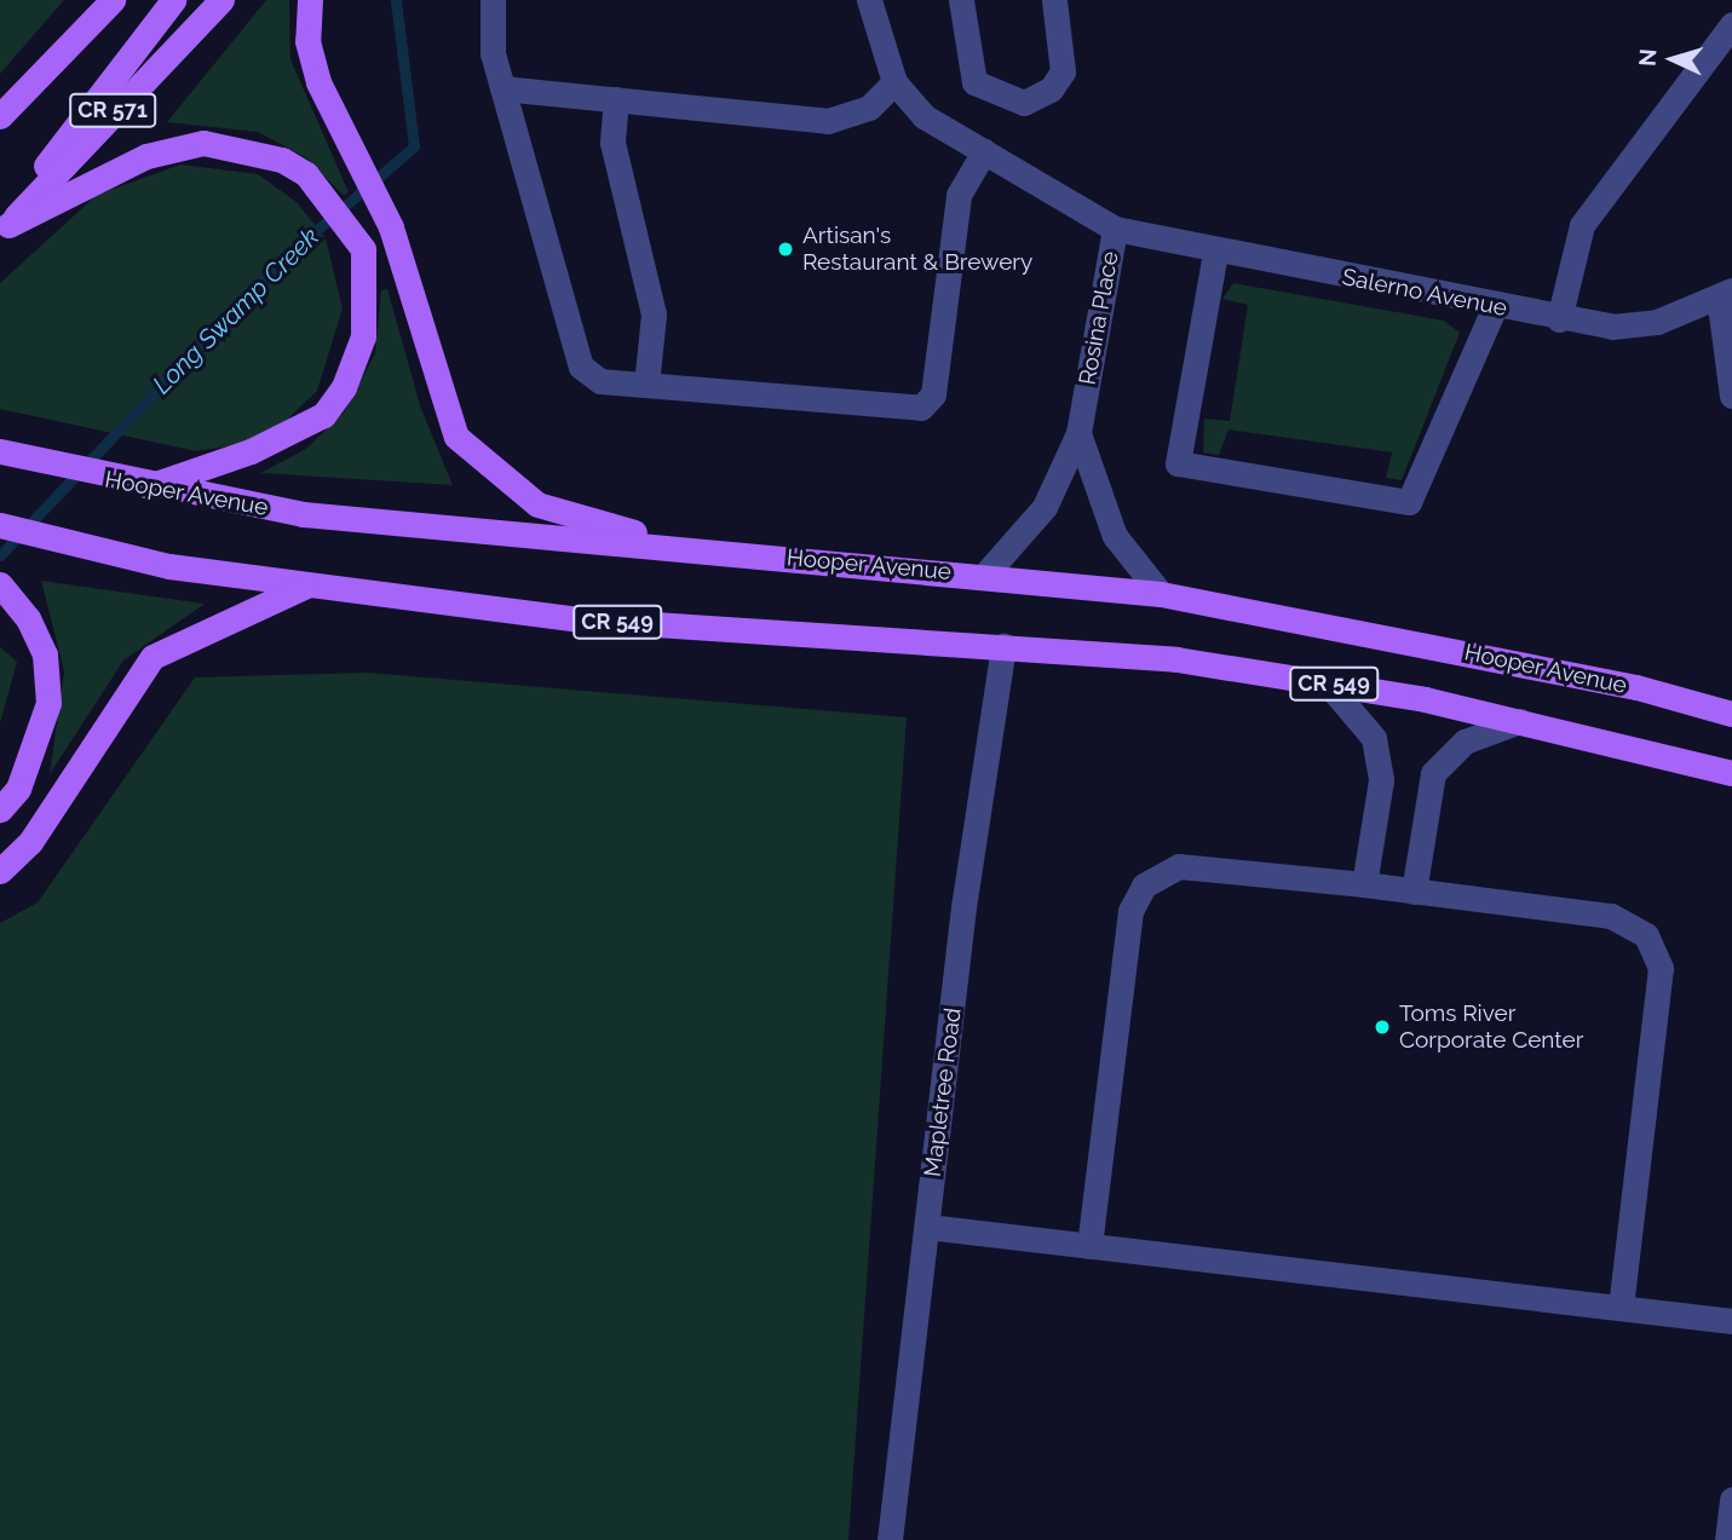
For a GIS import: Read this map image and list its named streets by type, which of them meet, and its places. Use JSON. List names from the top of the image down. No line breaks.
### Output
{"streets":{"main road":["CR 571","Hooper Avenue","CR 549"],"street":["Salerno Avenue","Rosina Place","Mapletree Road"]},"crossings":[["Salerno Avenue","Rosina Place"],["Rosina Place","Hooper Avenue"],["CR 549","Mapletree Road"]],"water":["Long Swamp Creek"],"places":["Artisan's Restaurant & Brewery","Toms River Corporate Center"],"north":"left"}
